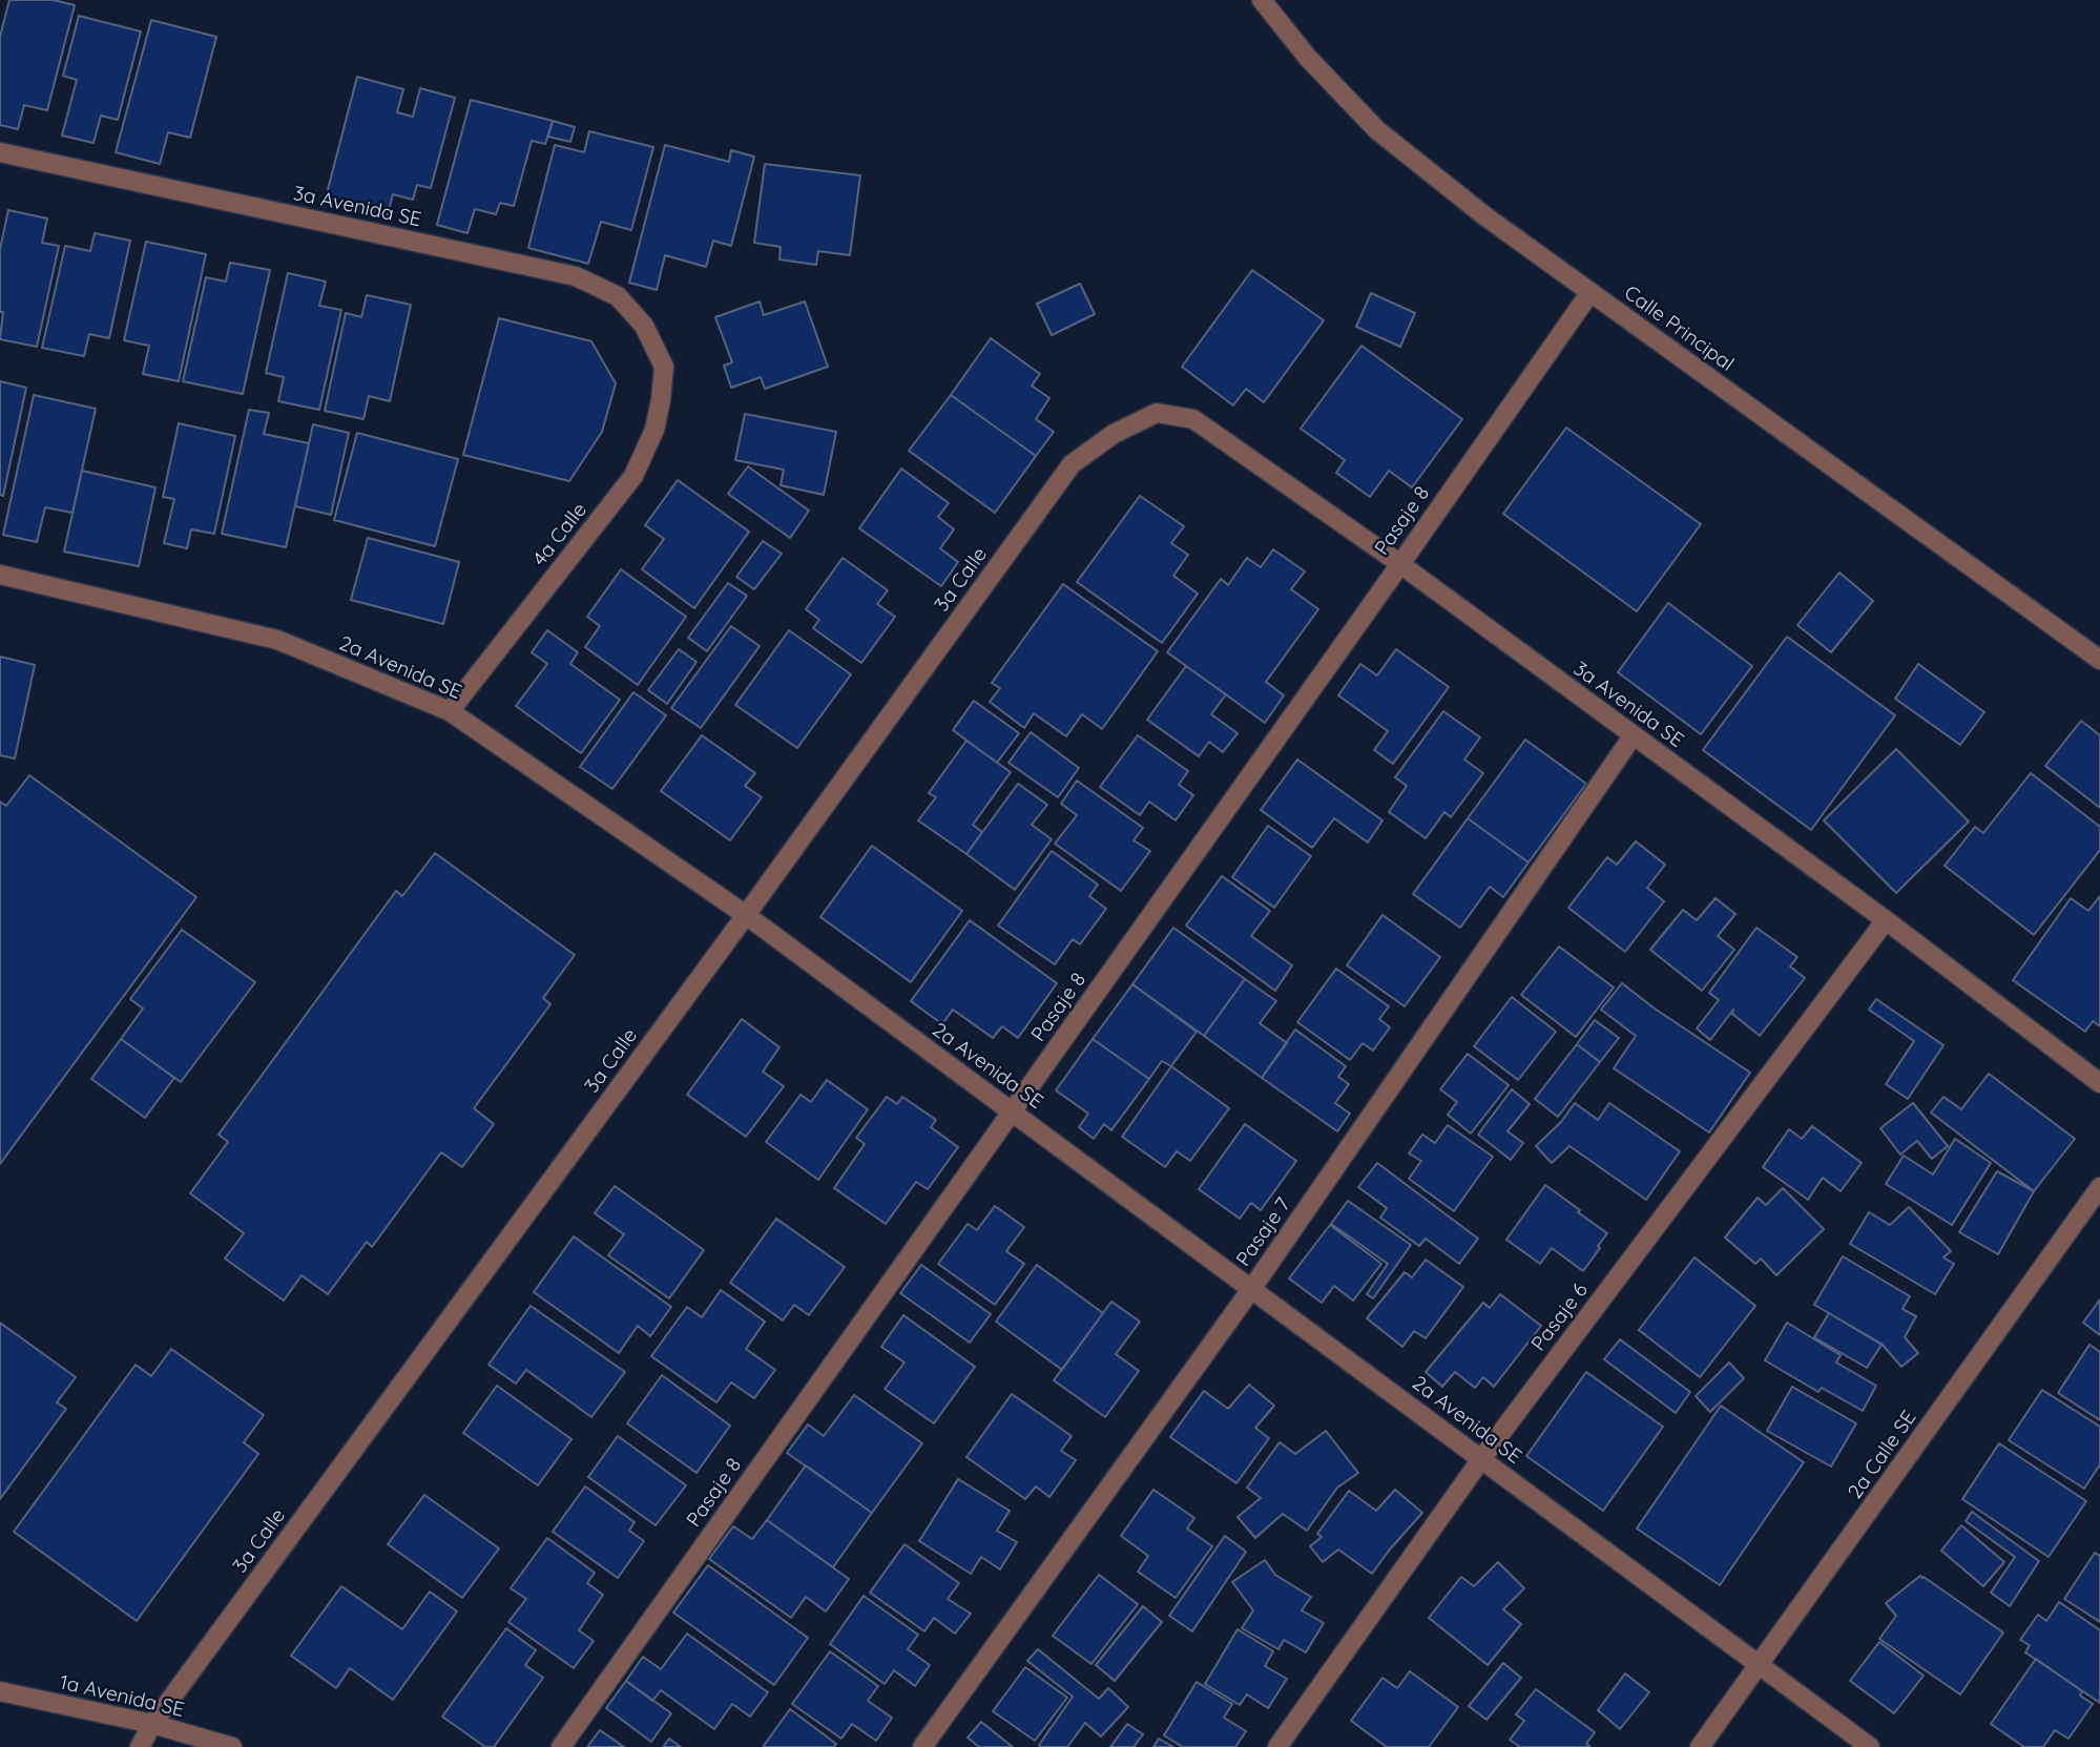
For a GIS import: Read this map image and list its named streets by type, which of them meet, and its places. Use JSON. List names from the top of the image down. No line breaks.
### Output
{"streets":{"street":["3a Avenida SE","Calle Principal","Pasaje 8","4a Calle","3a Calle","2a Avenida SE","Pasaje 7","Pasaje 6","2a Calle SE","1a Avenida SE"]},"crossings":[["3a Avenida SE","Pasaje 8"],["3a Avenida SE","4a Calle"],["3a Avenida SE","3a Calle"],["3a Avenida SE","Pasaje 7"],["3a Avenida SE","Pasaje 6"],["Calle Principal","Pasaje 8"],["Pasaje 8","2a Avenida SE"],["4a Calle","2a Avenida SE"],["3a Calle","2a Avenida SE"],["3a Calle","1a Avenida SE"],["2a Avenida SE","Pasaje 7"],["2a Avenida SE","Pasaje 6"],["2a Avenida SE","2a Calle SE"]]}
